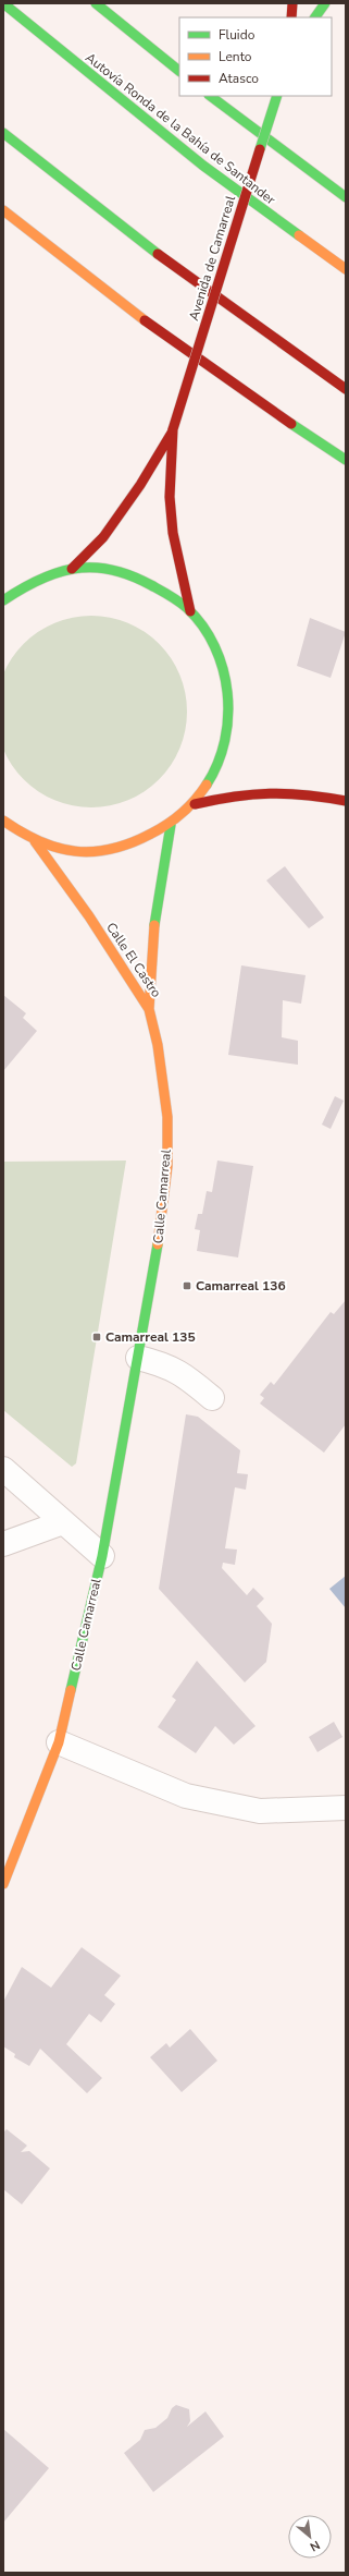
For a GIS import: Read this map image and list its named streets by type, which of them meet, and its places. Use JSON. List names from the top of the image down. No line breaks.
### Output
{"streets":{"highway":["Autovía Ronda de la Bahía de Santander","Avenida de Camarreal","Calle El Castro","Calle Camarreal"]},"crossings":[["Calle El Castro","Calle Camarreal"]],"places":{"transit":["Camarreal 136","Camarreal 135"]},"legend":["Fluido","Lento","Atasco"],"north":"bottom right"}
